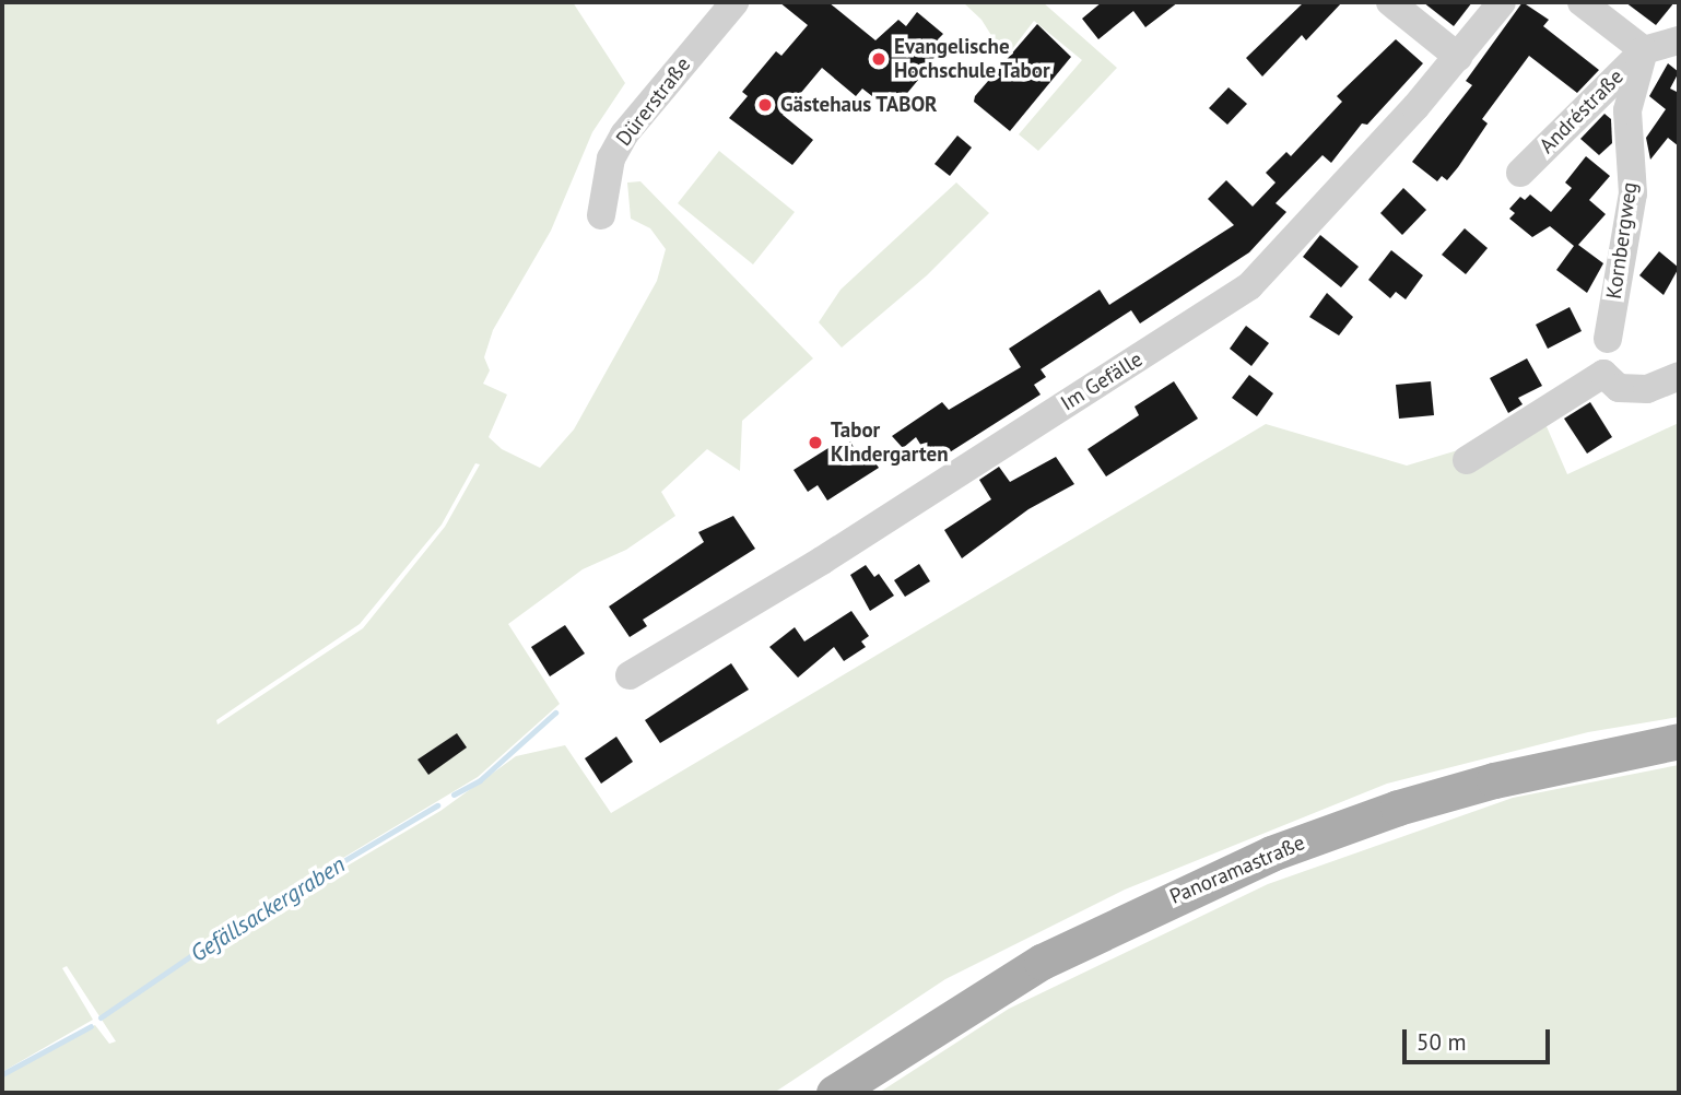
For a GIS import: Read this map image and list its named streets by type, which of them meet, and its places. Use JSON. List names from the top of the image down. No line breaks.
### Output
{"streets":{"main road":["Panoramastraße"],"street":["Dürerstraße","Andréstraße","Kornbergweg","Im Gefälle"]},"crossings":[["Andréstraße","Kornbergweg"]],"water":["Gefällsackergraben"],"places":["Evangelische Hochschule Tabor","Gästehaus TABOR","Tabor KIndergarten"],"scale_bar":"50 m"}
